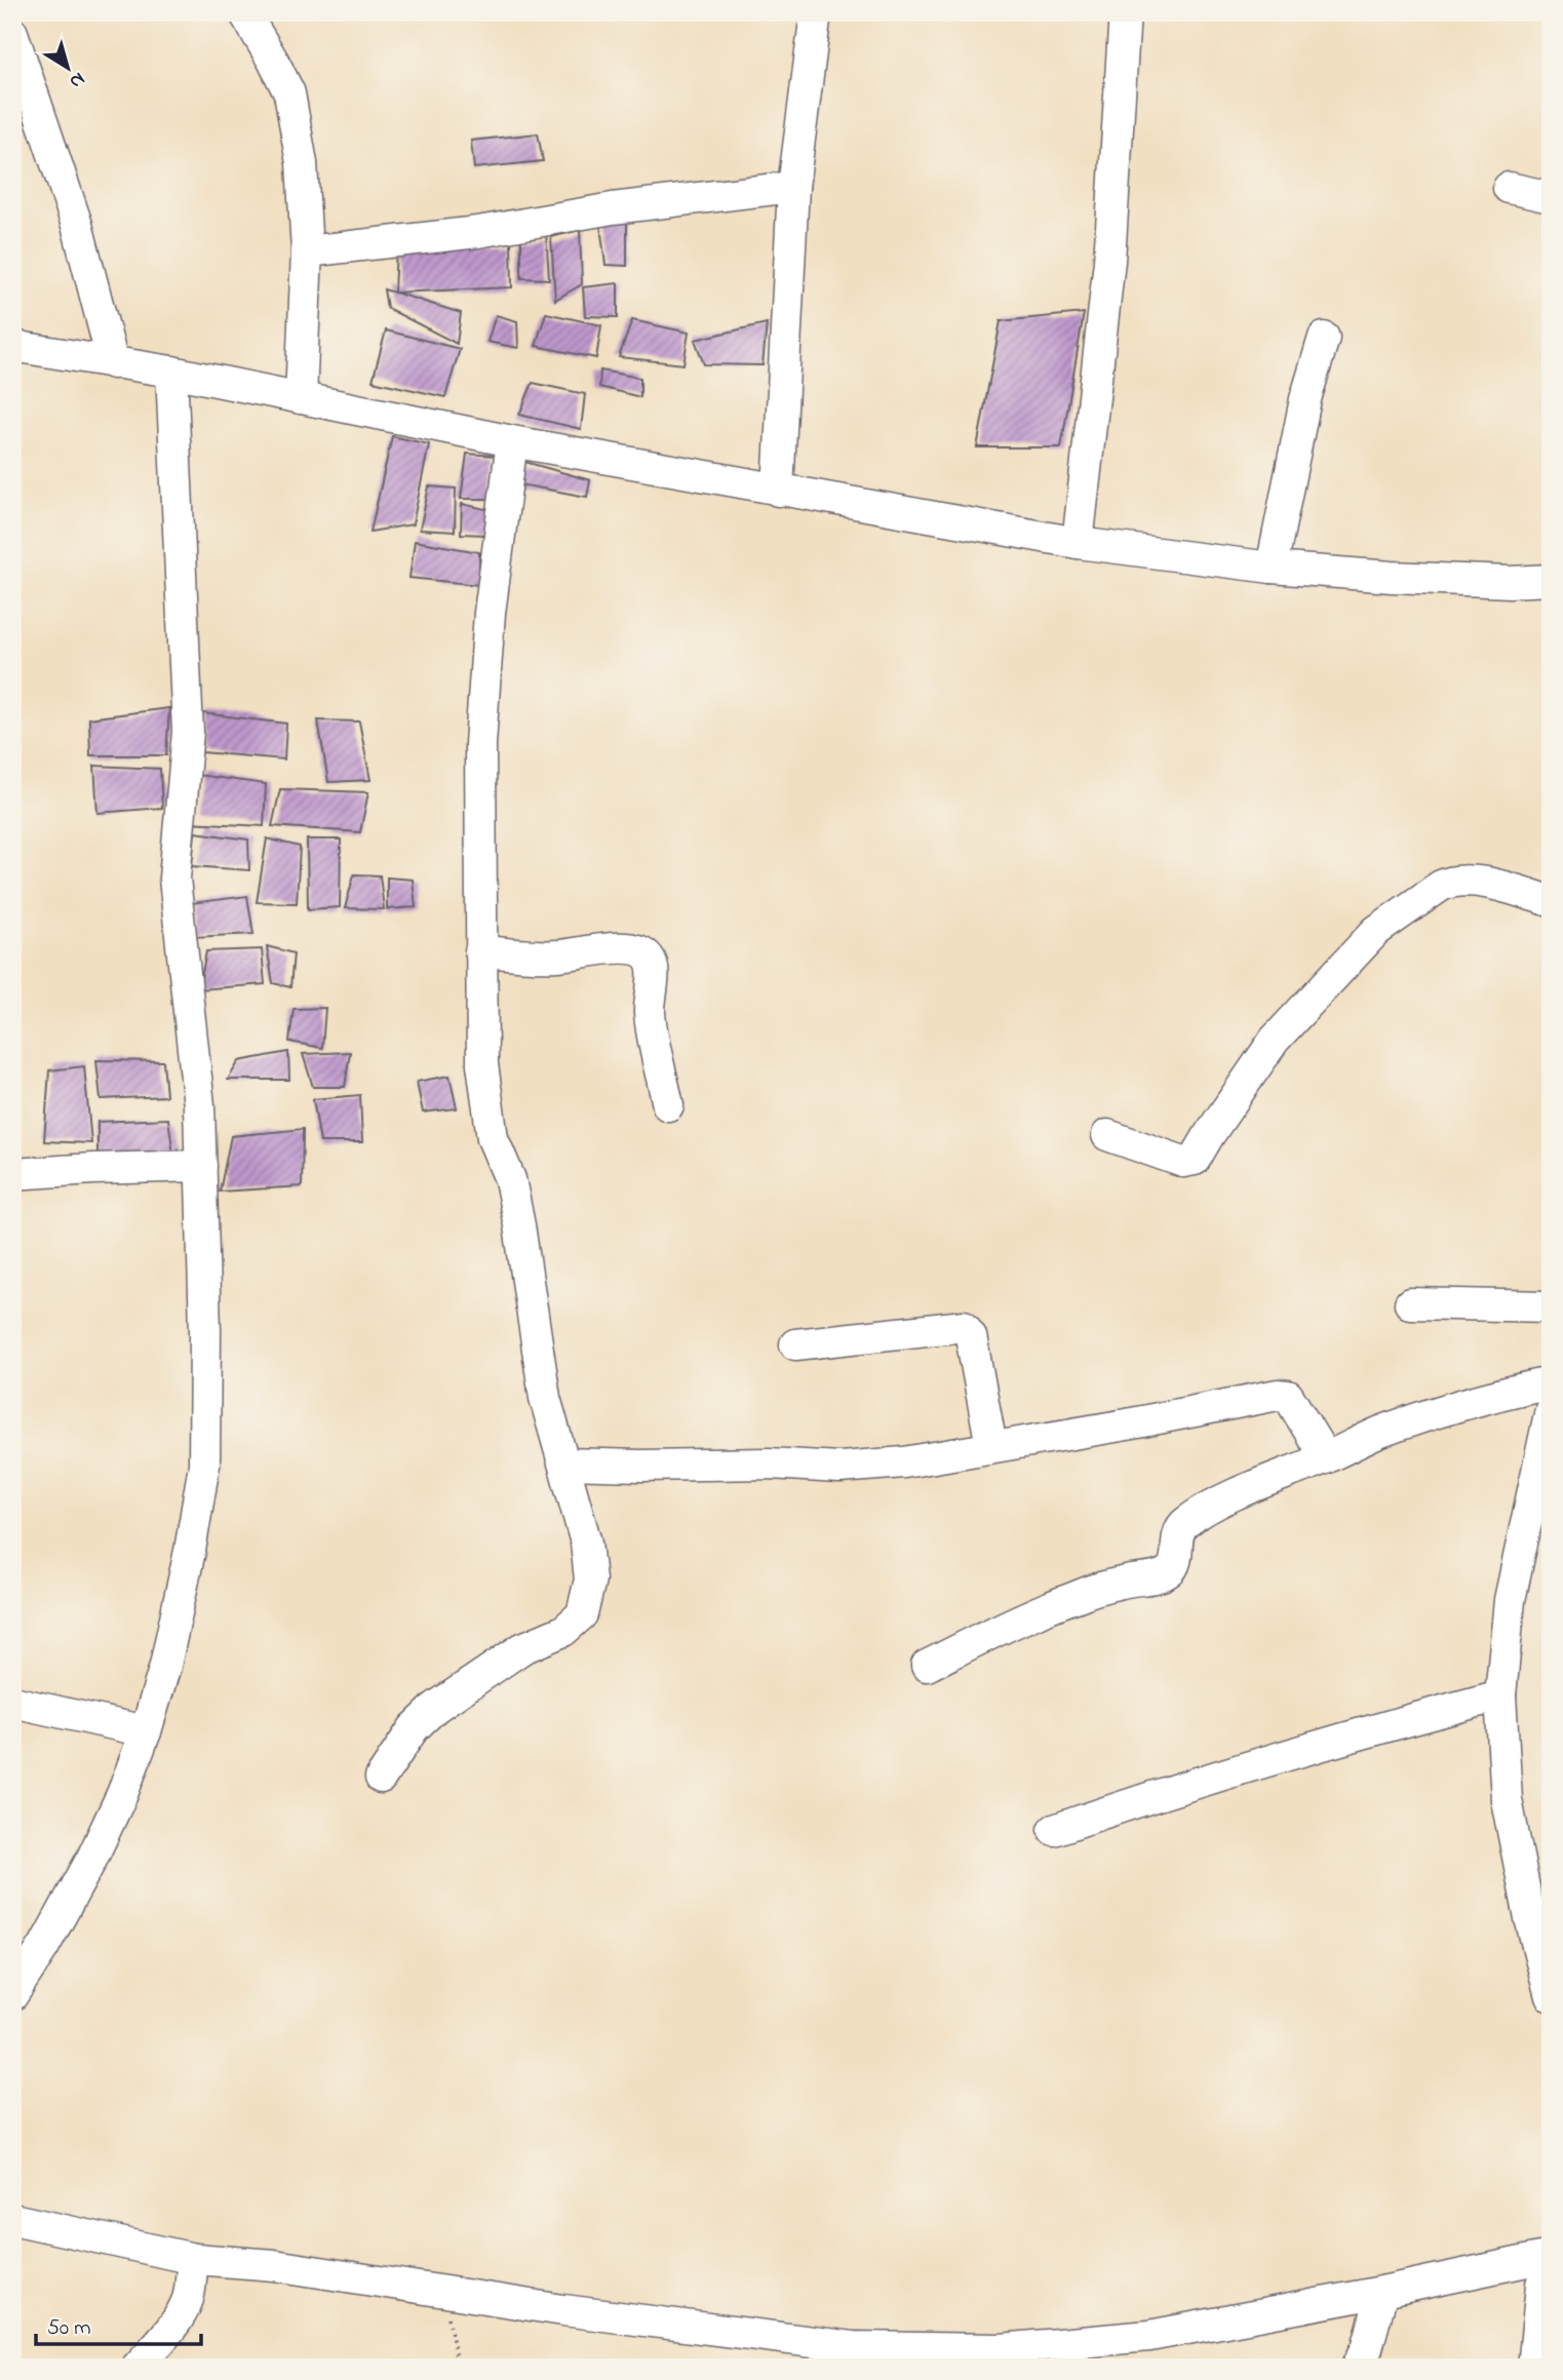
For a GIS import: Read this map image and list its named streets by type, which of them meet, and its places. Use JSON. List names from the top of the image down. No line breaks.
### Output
{"scale_bar":"50 m","north":"bottom right"}
